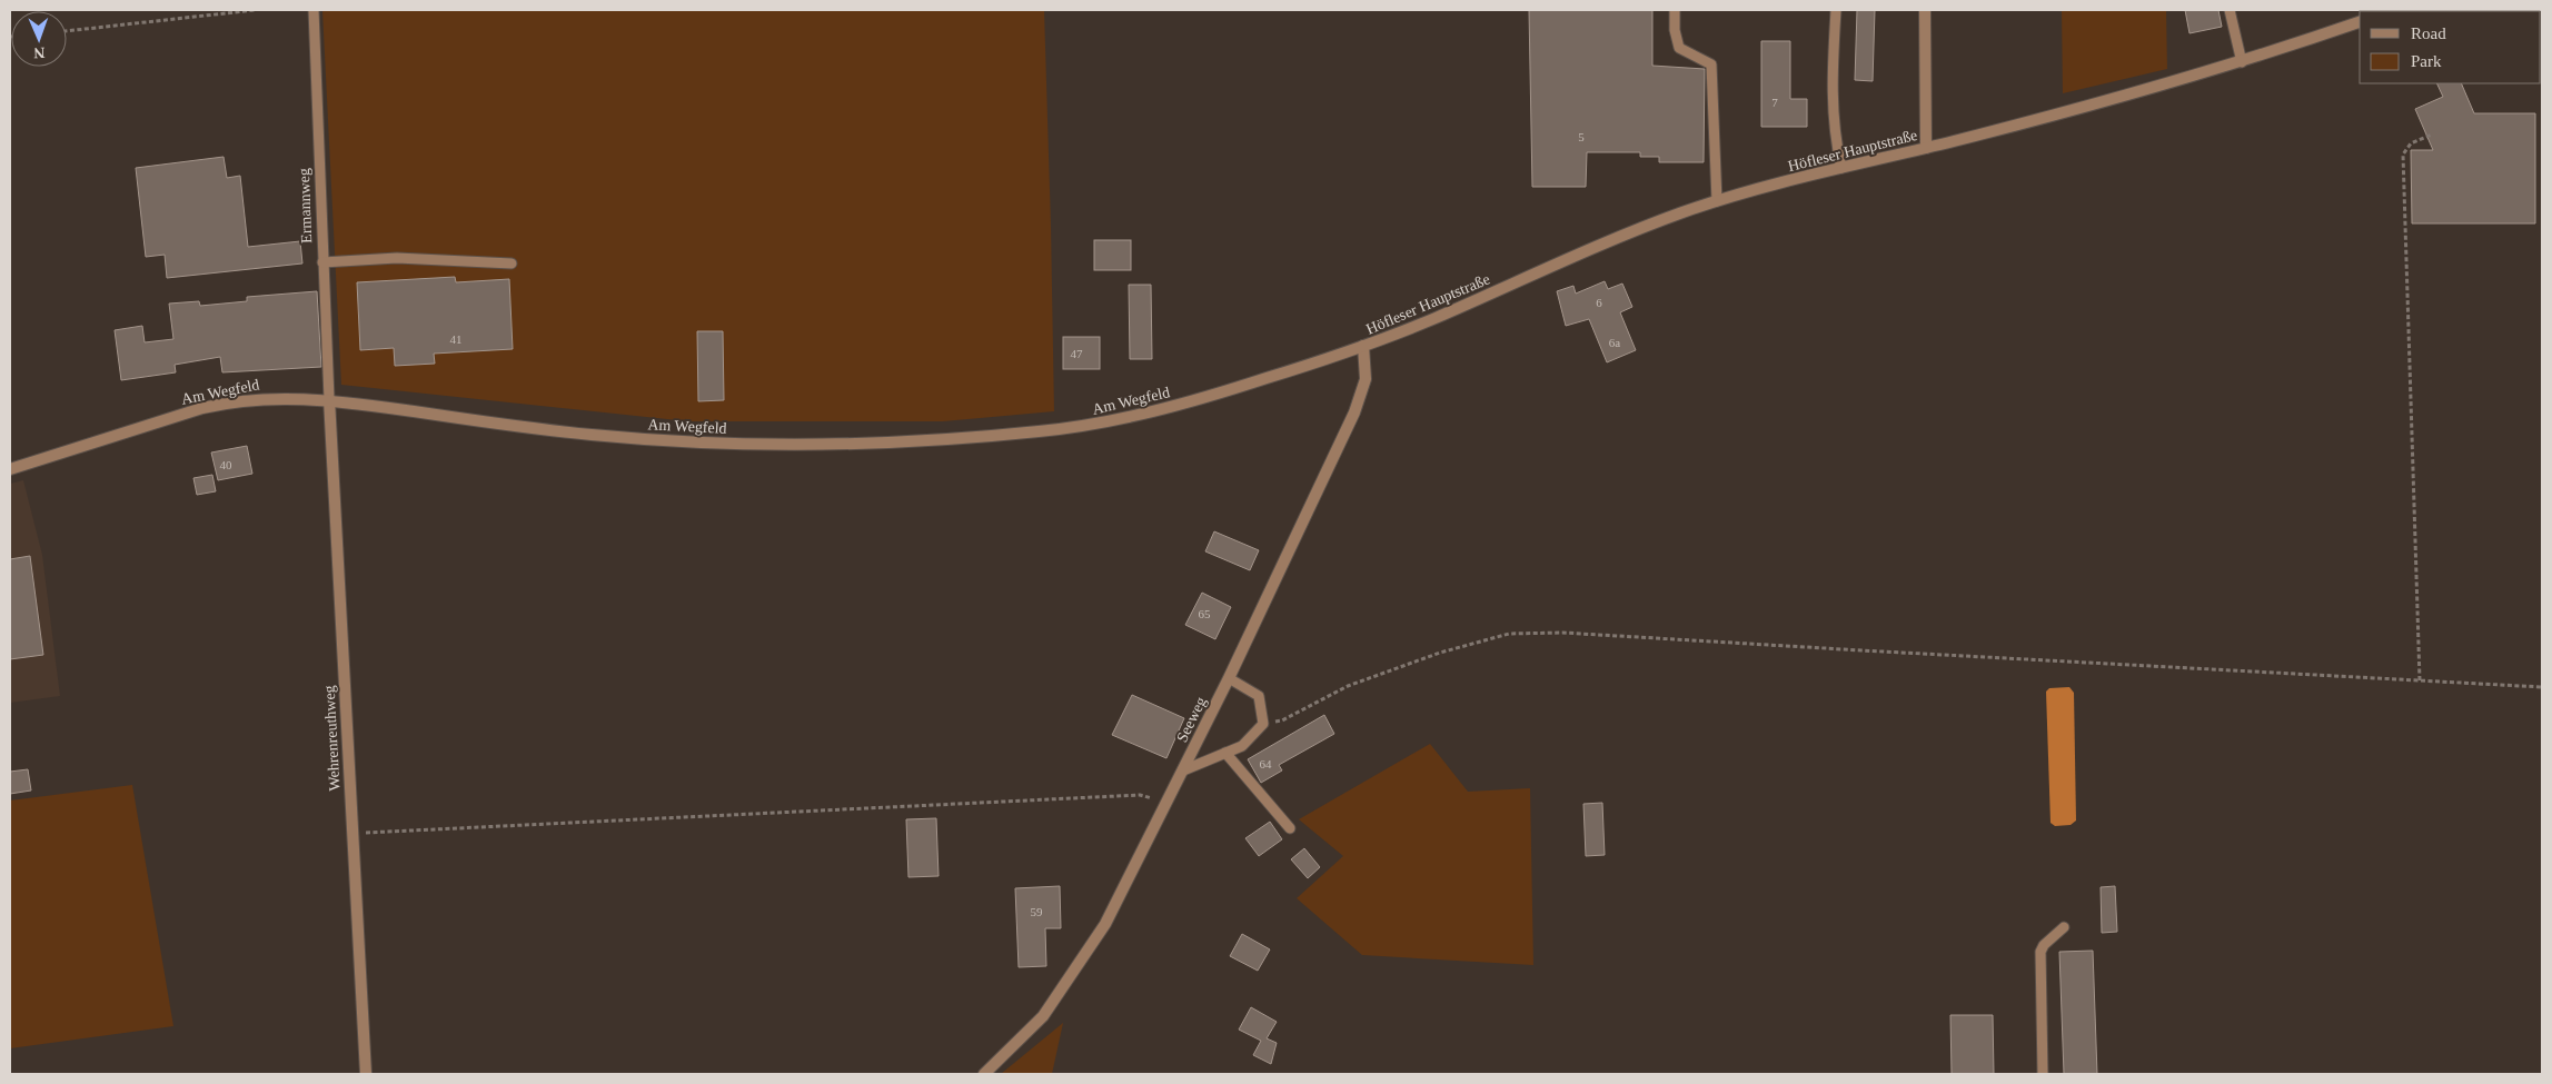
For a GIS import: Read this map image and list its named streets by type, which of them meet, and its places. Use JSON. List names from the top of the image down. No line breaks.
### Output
{"streets":{"street":["Höfleser Hauptstraße","Am Wegfeld","Seeweg","Wehrenreuthweg"],"lane":["Ermannweg"]},"crossings":[["Höfleser Hauptstraße","Am Wegfeld"],["Höfleser Hauptstraße","Seeweg"],["Ermannweg","Am Wegfeld"],["Ermannweg","Wehrenreuthweg"],["Am Wegfeld","Seeweg"],["Am Wegfeld","Wehrenreuthweg"]],"house_numbers":["7","5","6","41","6a","47","40","65","64","59"],"legend":["Road","Park"],"north":"bottom"}
